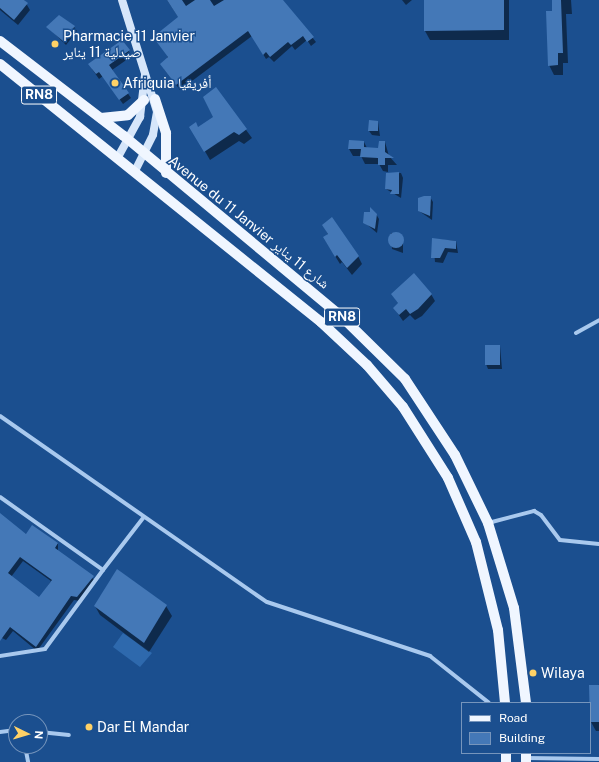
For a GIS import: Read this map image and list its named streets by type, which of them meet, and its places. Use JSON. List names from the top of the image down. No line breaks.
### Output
{"streets":{"main road":["RN8","Avenue du 11 Janvier شارع 11 يناير"]},"places":["Pharmacie 11 Janvier صيدلية 11 يناير","Afriquia أفريقيا","Wilaya","Dar El Mandar"],"legend":["Road","Building"],"north":"right"}
